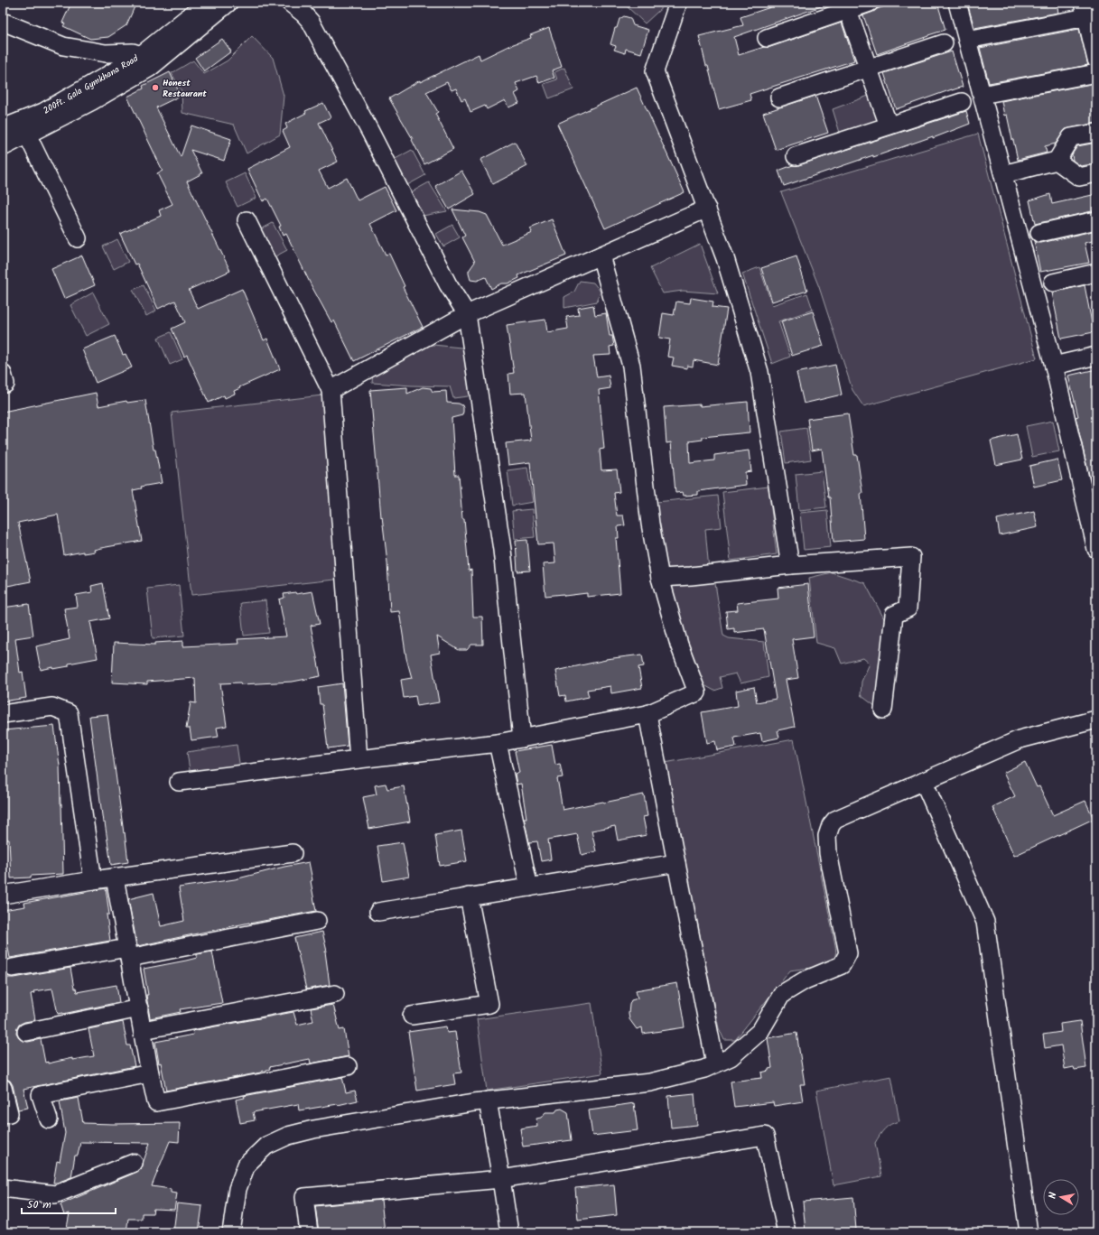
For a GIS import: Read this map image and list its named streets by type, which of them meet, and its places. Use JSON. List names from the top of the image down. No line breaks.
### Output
{"streets":{"street":["200ft. Gala Gymkhana Road"]},"places":["Honest Restaurant"],"scale_bar":"50 m","north":"left"}
